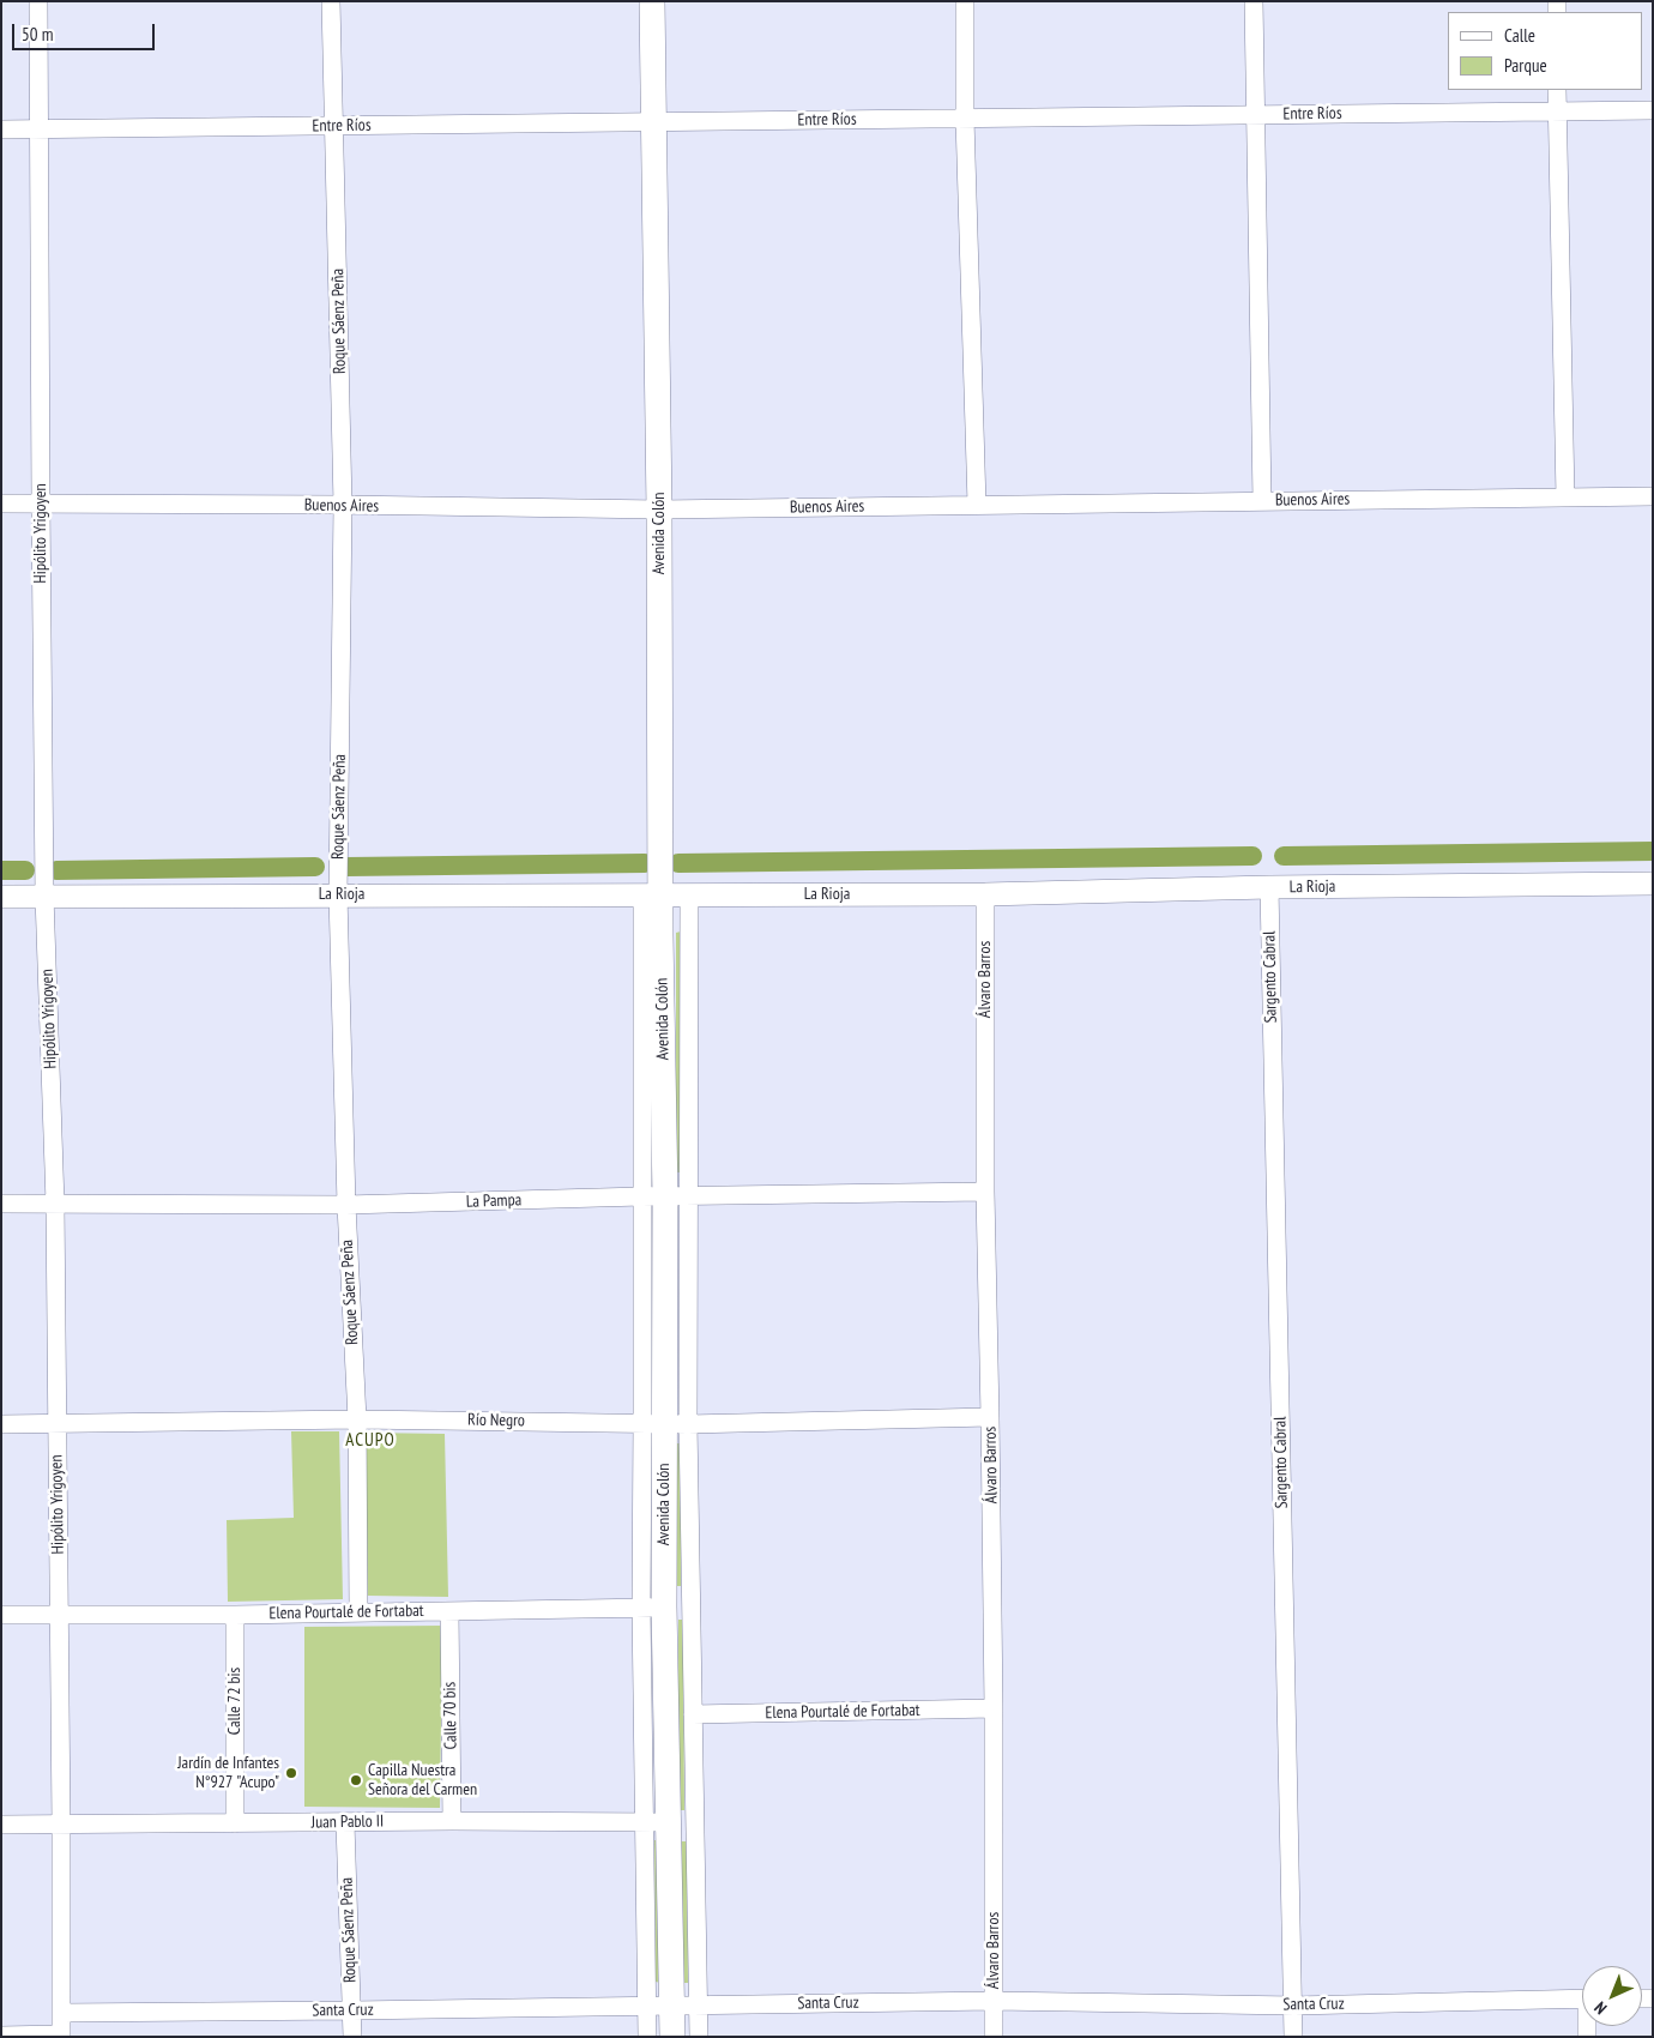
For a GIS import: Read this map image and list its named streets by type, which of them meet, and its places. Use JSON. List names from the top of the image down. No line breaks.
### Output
{"streets":{"main road":["Avenida Colón"],"street":["Entre Ríos","Roque Sáenz Peña","Buenos Aires","Hipólito Yrigoyen","La Rioja","Sargento Cabral","Álvaro Barros","La Pampa","Río Negro","Elena Pourtalé de Fortabat","Calle 72 bis","Calle 70 bis","Juan Pablo II","Santa Cruz"]},"crossings":[["Entre Ríos","Roque Sáenz Peña"],["Entre Ríos","Hipólito Yrigoyen"],["Entre Ríos","Avenida Colón"],["Roque Sáenz Peña","Buenos Aires"],["Roque Sáenz Peña","La Rioja"],["Roque Sáenz Peña","La Pampa"],["Roque Sáenz Peña","Río Negro"],["Roque Sáenz Peña","Elena Pourtalé de Fortabat"],["Roque Sáenz Peña","Juan Pablo II"],["Roque Sáenz Peña","Santa Cruz"],["Buenos Aires","Hipólito Yrigoyen"],["Buenos Aires","Avenida Colón"],["Hipólito Yrigoyen","La Rioja"],["Hipólito Yrigoyen","La Pampa"],["Hipólito Yrigoyen","Río Negro"],["Hipólito Yrigoyen","Elena Pourtalé de Fortabat"],["Hipólito Yrigoyen","Juan Pablo II"],["Hipólito Yrigoyen","Santa Cruz"],["Avenida Colón","La Rioja"],["Avenida Colón","La Pampa"],["Avenida Colón","Río Negro"],["Avenida Colón","Elena Pourtalé de Fortabat"],["Avenida Colón","Juan Pablo II"],["Avenida Colón","Santa Cruz"],["La Rioja","Sargento Cabral"],["La Rioja","Álvaro Barros"],["Sargento Cabral","Santa Cruz"],["Álvaro Barros","La Pampa"],["Álvaro Barros","Río Negro"],["Álvaro Barros","Elena Pourtalé de Fortabat"],["Álvaro Barros","Santa Cruz"],["Elena Pourtalé de Fortabat","Calle 72 bis"],["Elena Pourtalé de Fortabat","Calle 70 bis"],["Calle 72 bis","Juan Pablo II"],["Calle 70 bis","Juan Pablo II"]],"districts":["ACUPO"],"places":["Jardín de Infantes N°927 \"Acupo\"","Capilla Nuestra Señora del Carmen"],"legend":["Calle","Parque"],"scale_bar":"50 m","north":"bottom left"}
